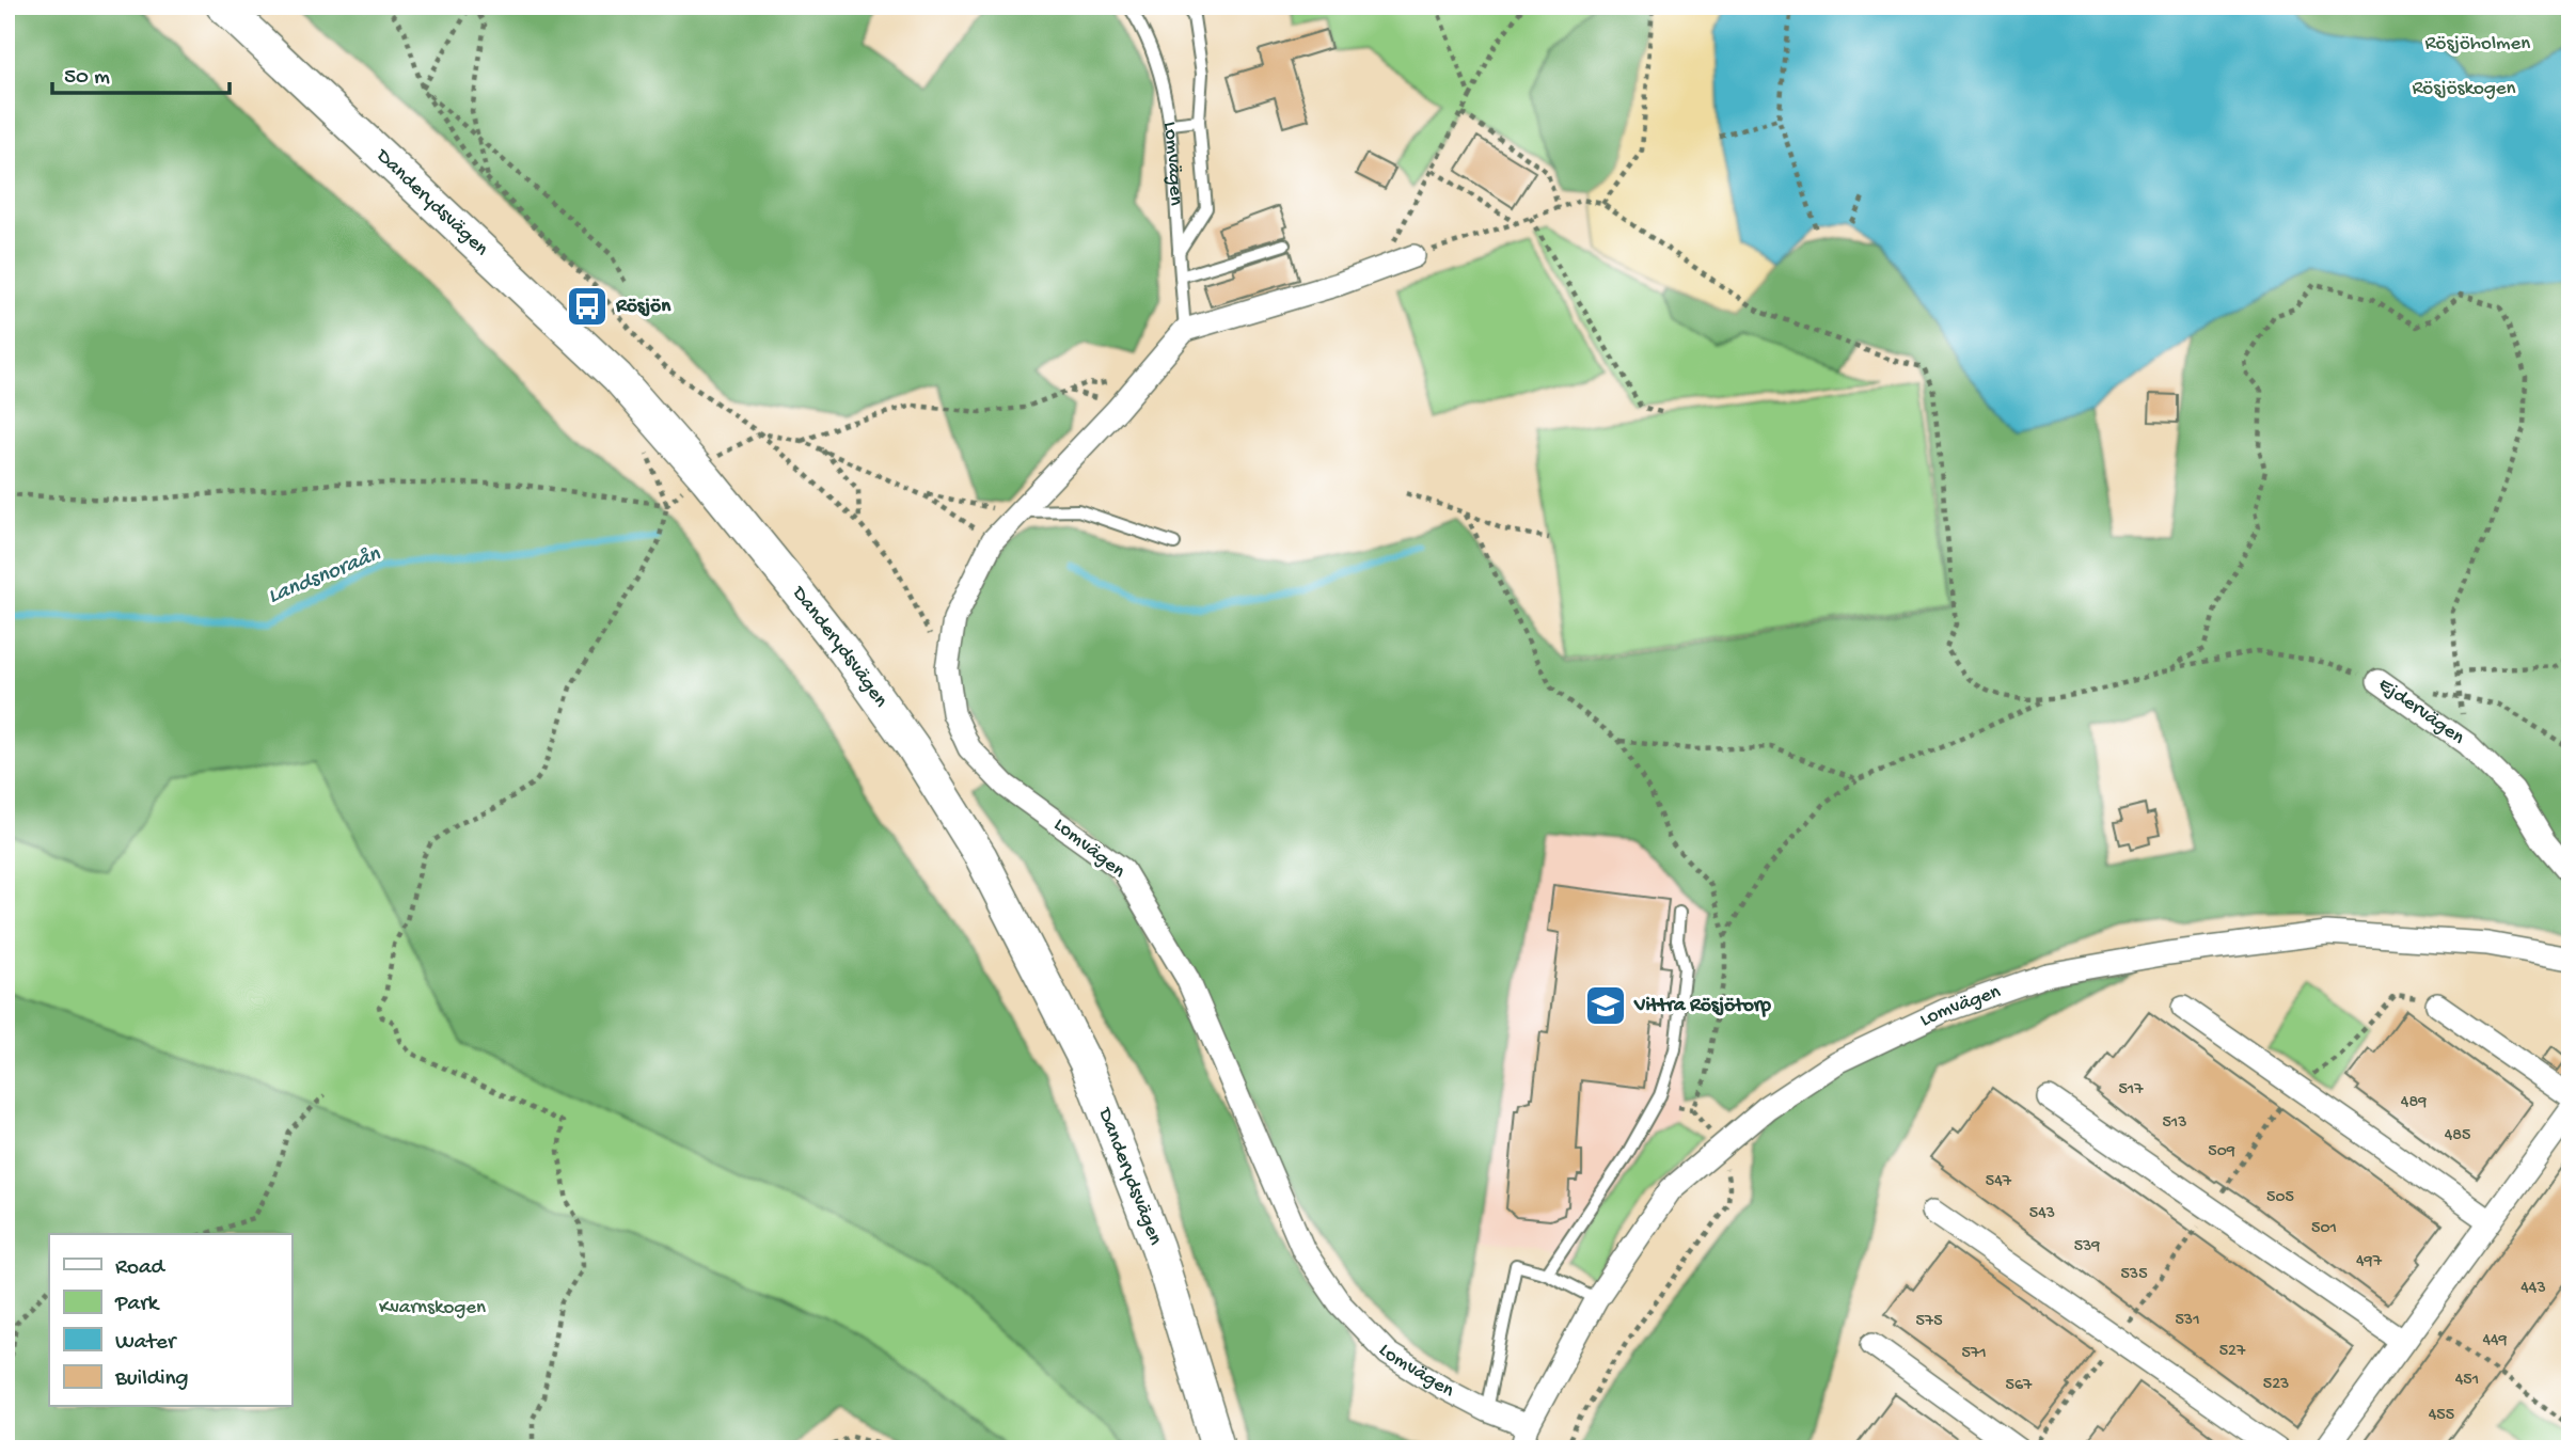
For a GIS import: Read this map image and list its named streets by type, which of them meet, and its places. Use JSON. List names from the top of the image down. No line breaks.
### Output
{"streets":{"main road":["Danderydsvägen"],"street":["Lomvägen","Ejdervägen"]},"water":["Landsnoraån"],"parks":["Rösjöholmen","Rösjöskogen","Kvarnskogen"],"places":{"bus stop":["Rösjön"],"school or university":["Vittra Rösjötorp"]},"house_numbers":["517","489","513","485","509","547","505","543","501","539","497","535","443","531","575","449","527","571","451","523","567","455"],"legend":["Road","Park","Water","Building"],"scale_bar":"50 m"}
